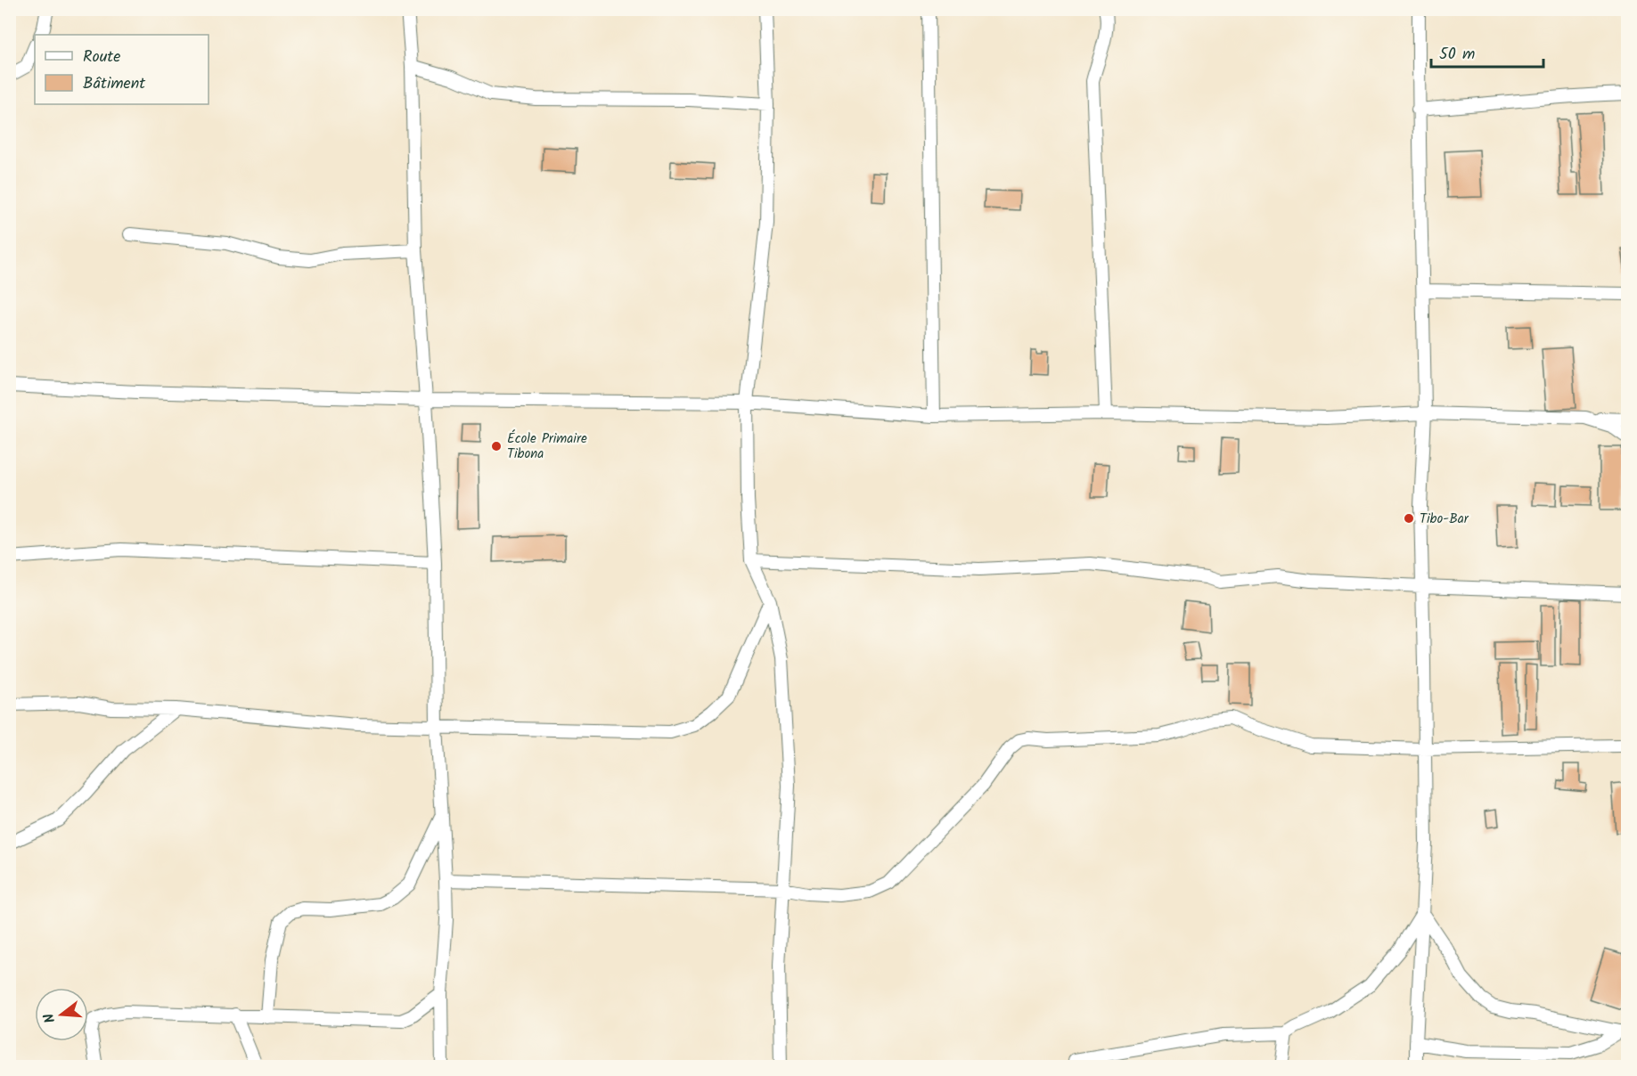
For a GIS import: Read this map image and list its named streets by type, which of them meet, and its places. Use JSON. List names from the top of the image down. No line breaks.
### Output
{"places":["École Primaire Tibona","Tibo-Bar"],"legend":["Route","Bâtiment"],"scale_bar":"50 m","north":"left"}
